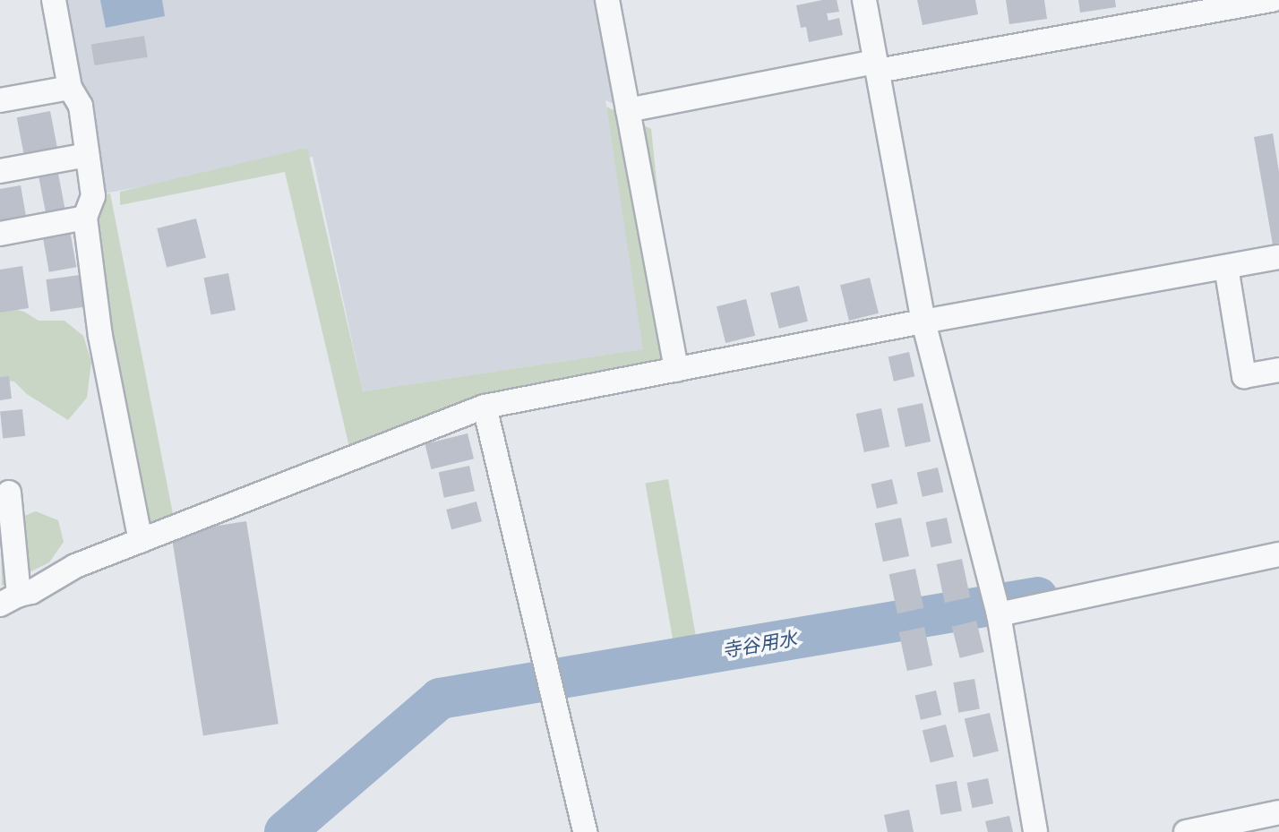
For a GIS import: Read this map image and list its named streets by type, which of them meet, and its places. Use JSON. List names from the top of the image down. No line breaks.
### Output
{"water":["寺谷用水"]}
